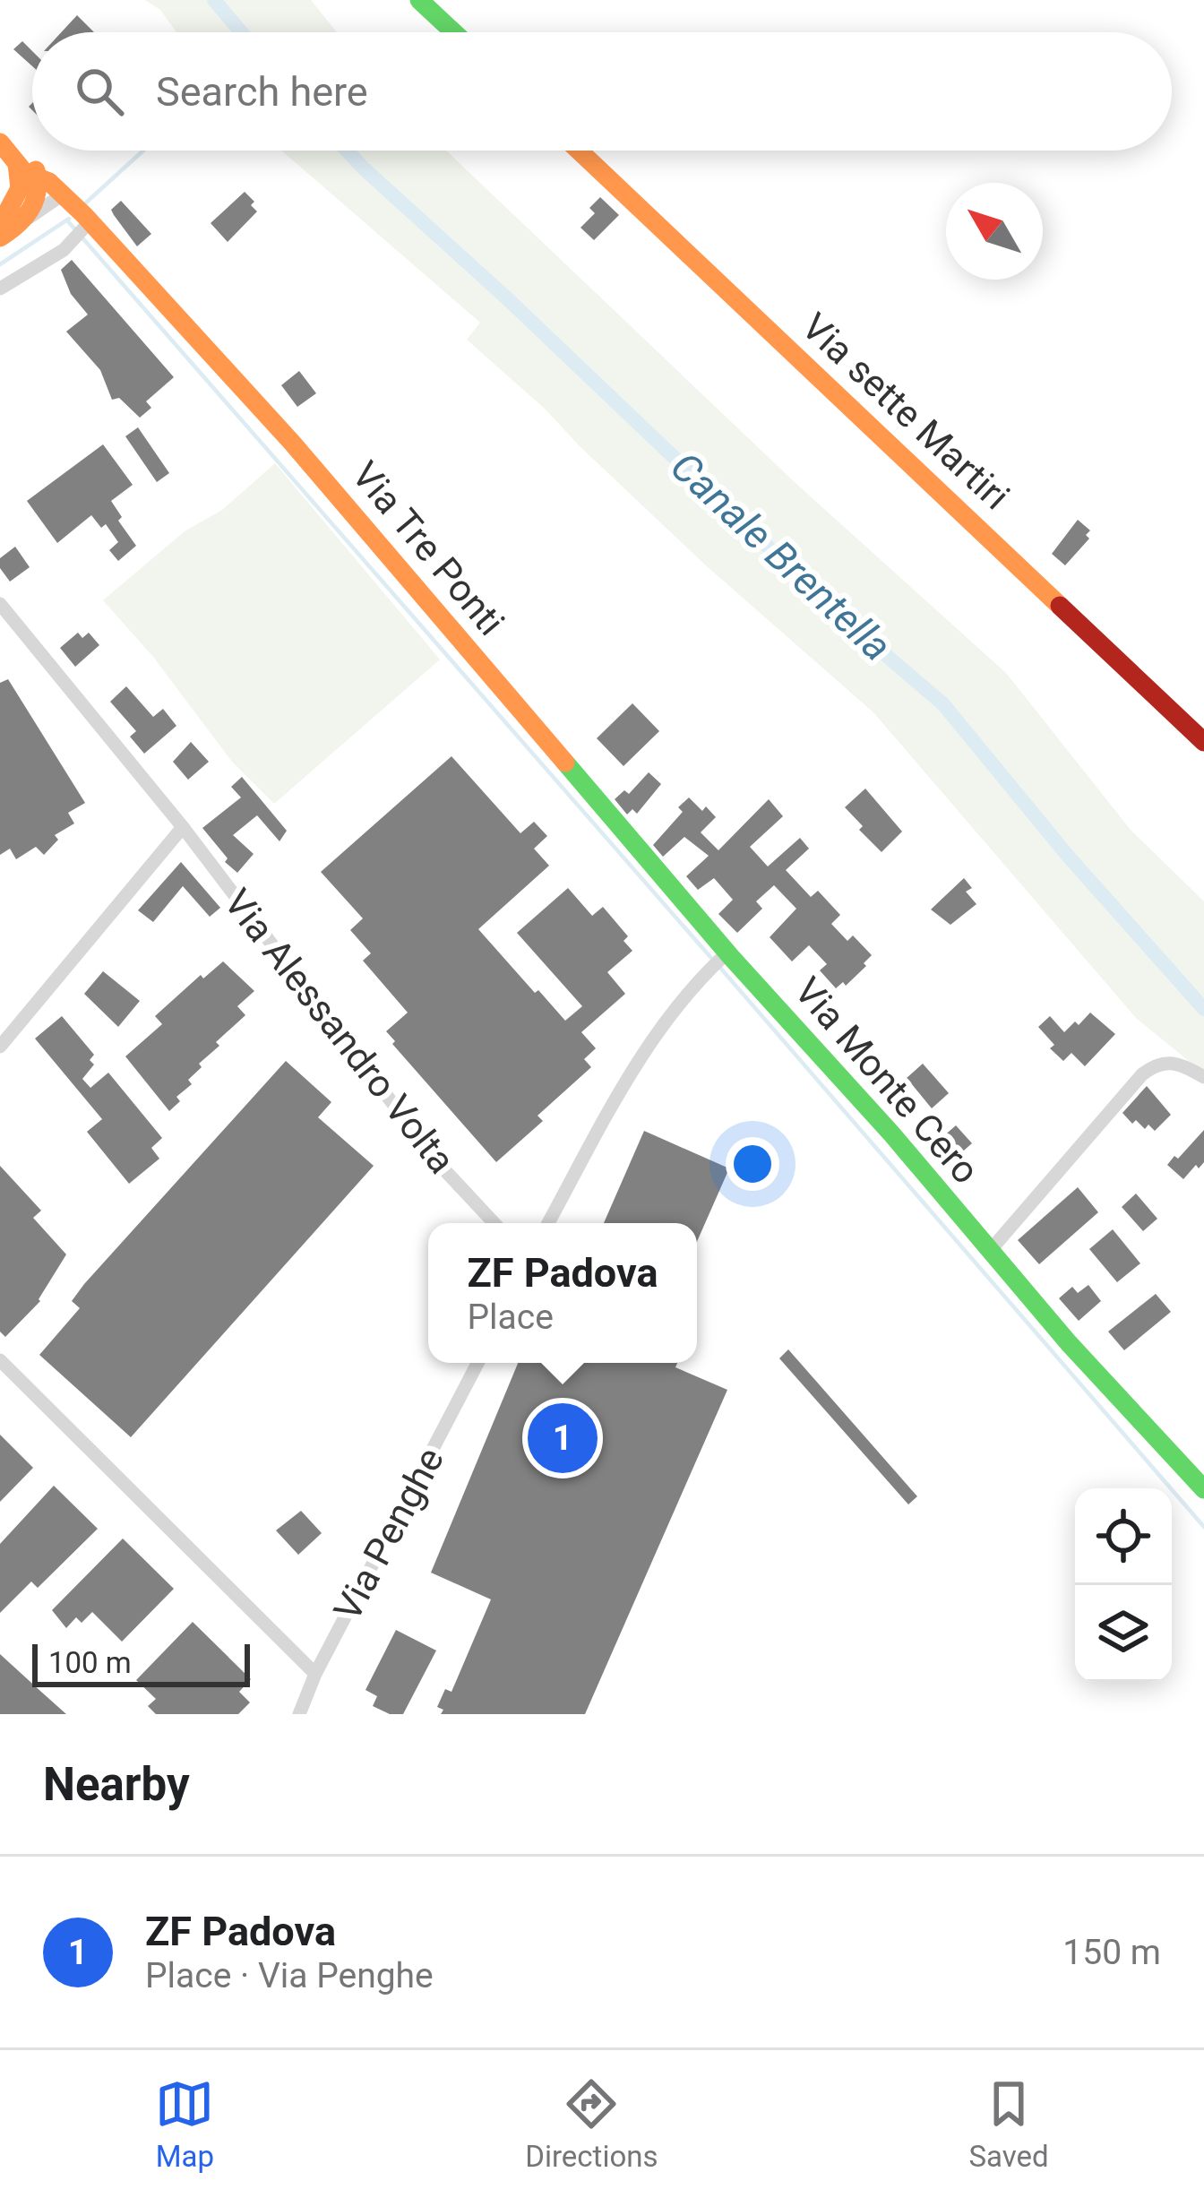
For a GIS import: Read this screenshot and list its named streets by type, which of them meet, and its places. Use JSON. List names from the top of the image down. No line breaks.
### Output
{"streets":{"street":["Via sette Martiri","Via Tre Ponti","Via Alessandro Volta","Via Monte Cero","Via Penghe"]},"crossings":[["Via Tre Ponti","Via Monte Cero"]],"water":["Canale Brentella"],"scale_bar":"100 m","north":"top left","page":{"search":"Search here","popup":["ZF Padova","Place"],"pins":"1","scale":"100 m","heading":"Nearby","list":[{"mark":"1","name":"ZF Padova","note":"Place · Via Penghe","value":"150 m"}],"nav":["Map","Directions","Saved"]}}
